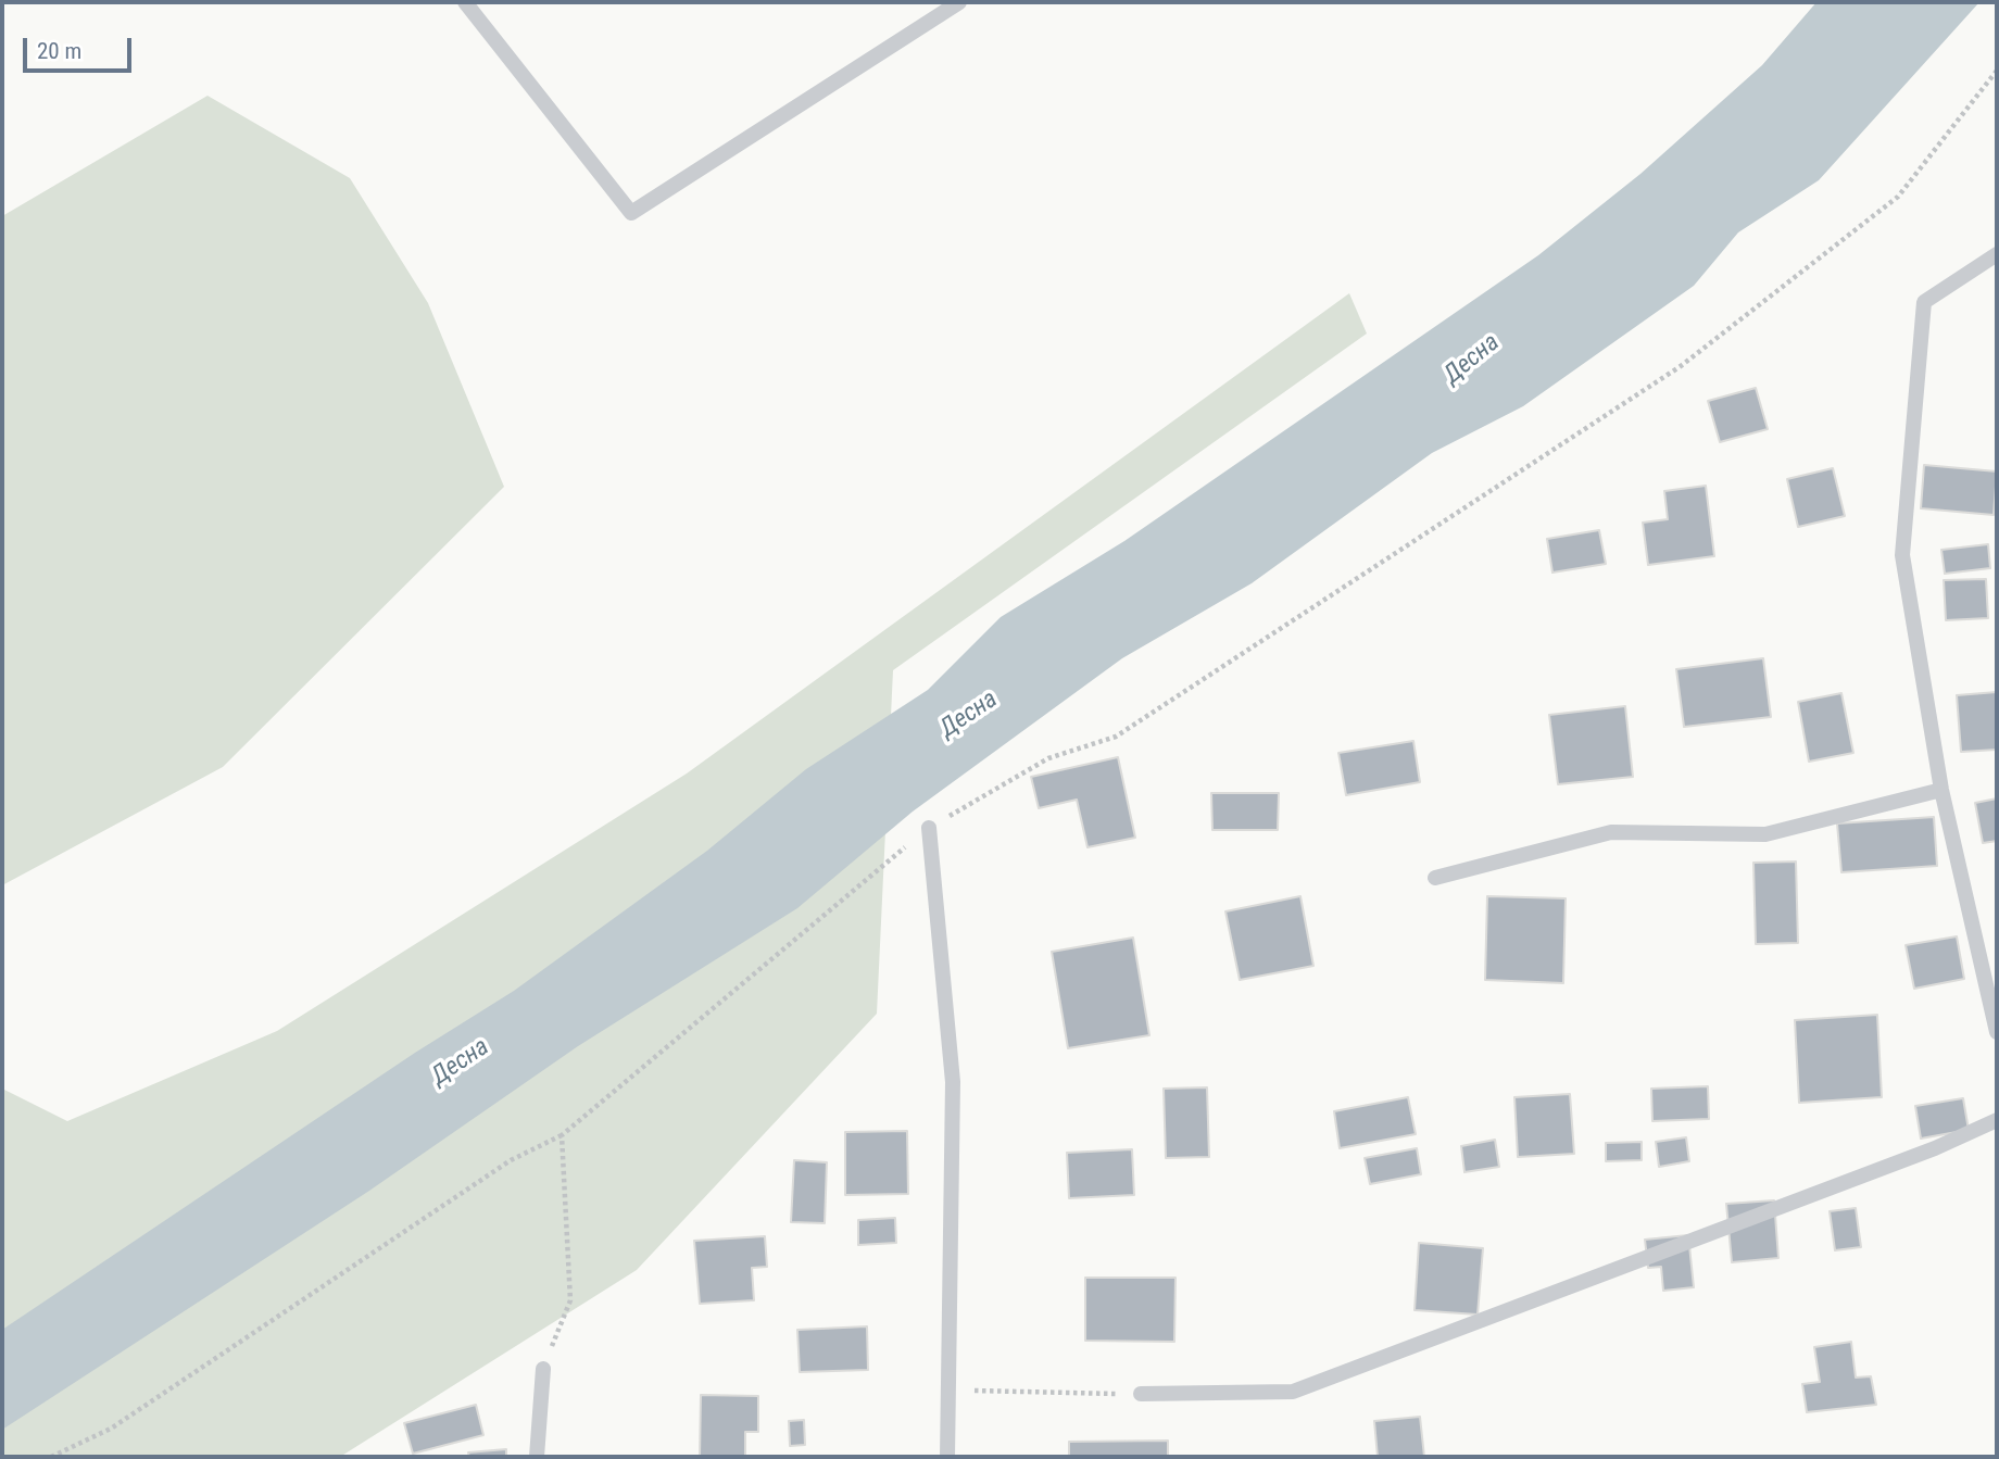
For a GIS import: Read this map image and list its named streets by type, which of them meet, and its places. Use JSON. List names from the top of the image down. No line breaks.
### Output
{"water":["Десна"],"scale_bar":"20 m"}
